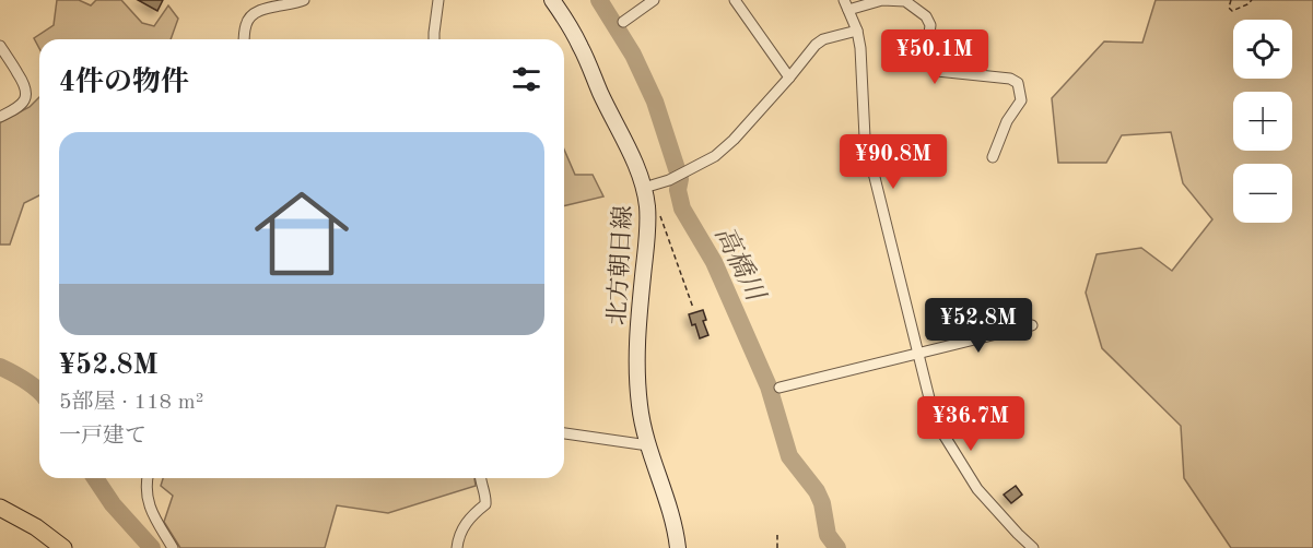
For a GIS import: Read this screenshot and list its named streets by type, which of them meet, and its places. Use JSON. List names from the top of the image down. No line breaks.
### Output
{"streets":{"main road":["北方朝日線"]},"water":["高橋川"],"page":{"map_buttons":["+","−"],"price":["¥50.1M","¥90.8M","¥52.8M","¥36.7M"],"heading":"4件の物件","list":[{"name":"¥52.8M","note":"5部屋 · 118 m² · 一戸建て"}]}}
